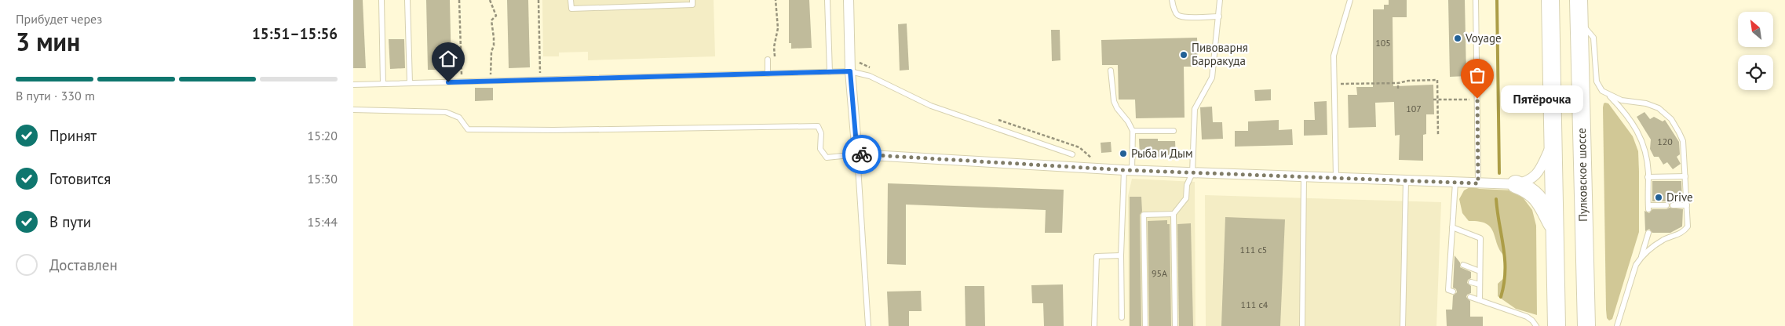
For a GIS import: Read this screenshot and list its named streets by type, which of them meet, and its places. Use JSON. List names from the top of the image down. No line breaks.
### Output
{"streets":{"highway":["Пулковское шоссе"]},"places":["Voyage","Пивоварня Барракуда","Пятёрочка","Рыба и Дым","Drive"],"house_numbers":["105","107","120","111 с5","95А","111 с4"],"north":"top left","page":{"heading":["3 мин","Прибудет через","15:51–15:56"],"bar":"В пути · 330 m","bubble":"Пятёрочка","list":[["Принят","15:20"],["Готовится","15:30"],["В пути","15:44"],"Доставлен"]}}
